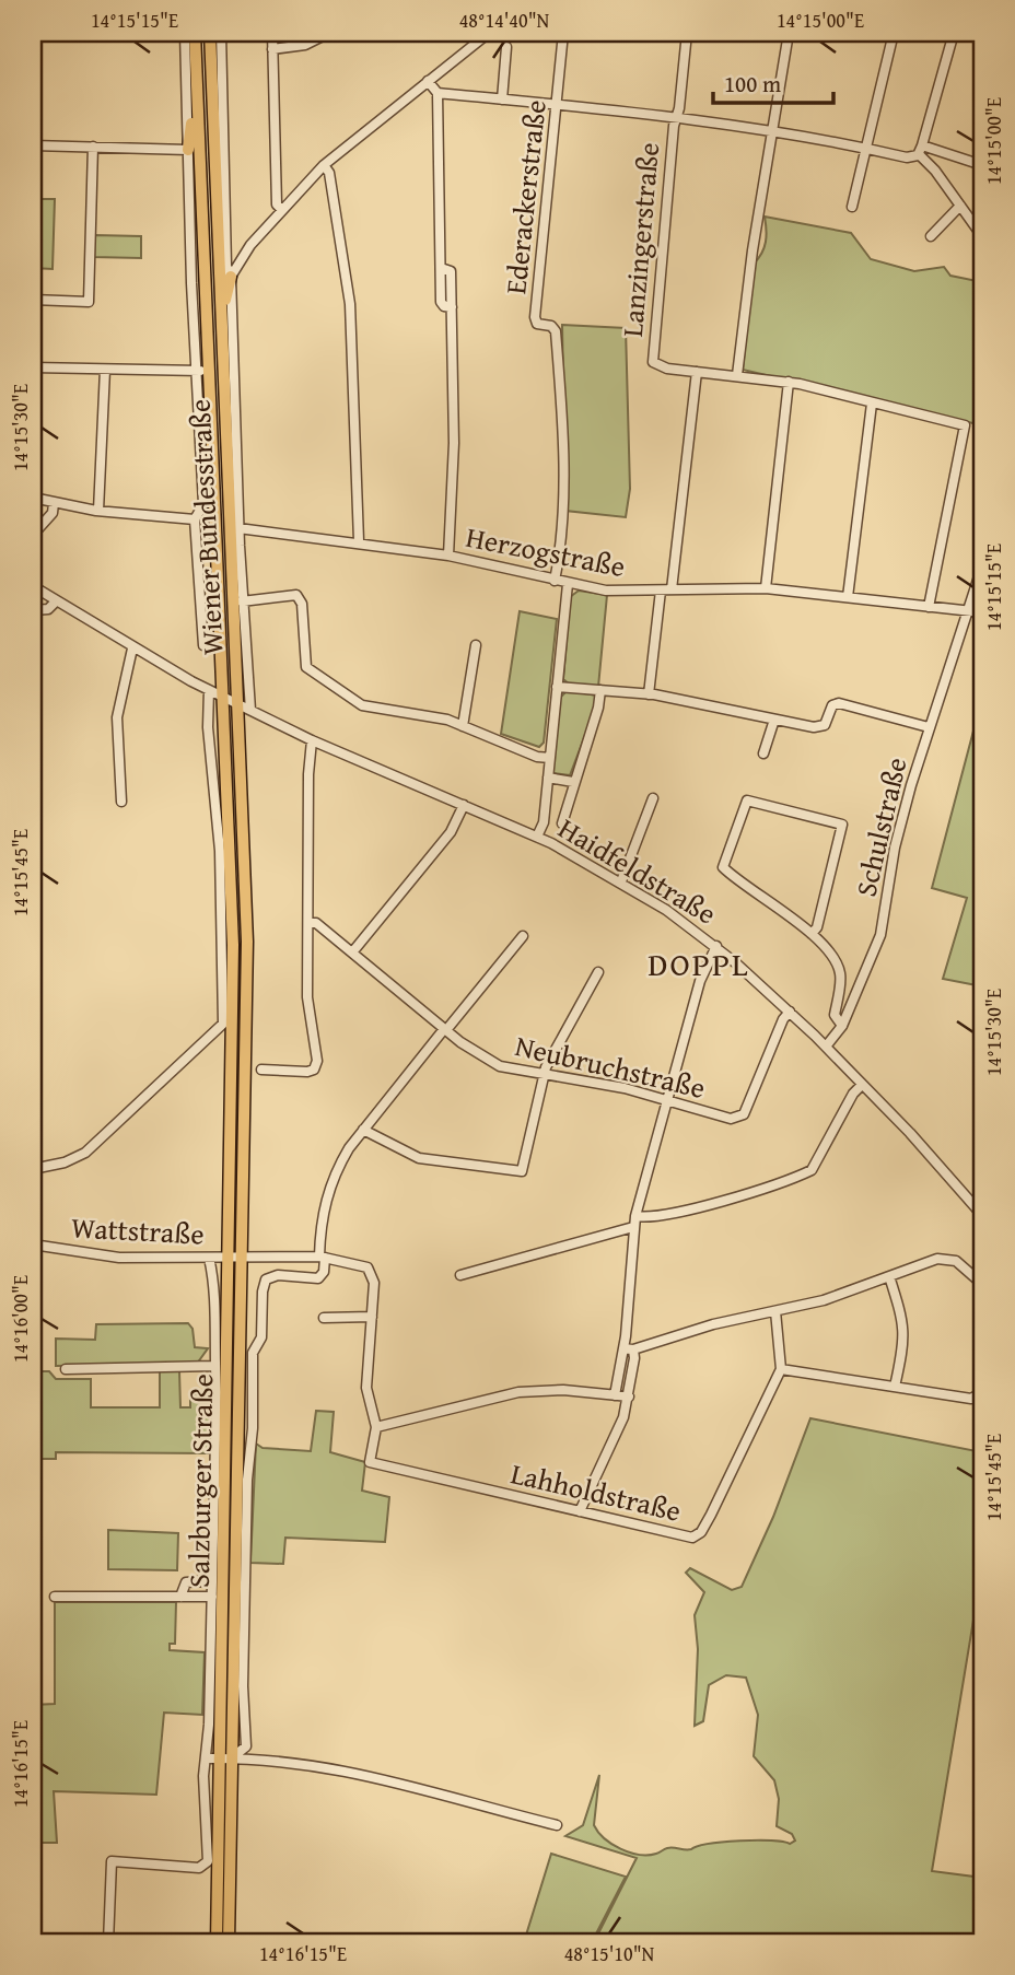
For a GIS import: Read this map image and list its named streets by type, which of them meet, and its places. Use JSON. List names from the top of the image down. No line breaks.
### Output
{"streets":{"main road":["Wiener Bundesstraße","Salzburger Straße"],"street":["Ederackerstraße","Lanzingerstraße","Herzogstraße","Schulstraße","Haidfeldstraße","Neubruchstraße","Wattstraße","Lahholdstraße"]},"crossings":[["Ederackerstraße","Herzogstraße"],["Lanzingerstraße","Herzogstraße"],["Wiener Bundesstraße","Herzogstraße"],["Wiener Bundesstraße","Haidfeldstraße"],["Wiener Bundesstraße","Salzburger Straße"],["Herzogstraße","Schulstraße"],["Schulstraße","Haidfeldstraße"],["Haidfeldstraße","Neubruchstraße"],["Wattstraße","Salzburger Straße"]],"districts":["DOPPL"],"scale_bar":"100 m","coordinates":["14°15'15\"E","48°14'40\"N","14°15'00\"E","14°15'30\"E","14°15'45\"E","14°16'00\"E","14°16'15\"E","48°15'10\"N"]}
